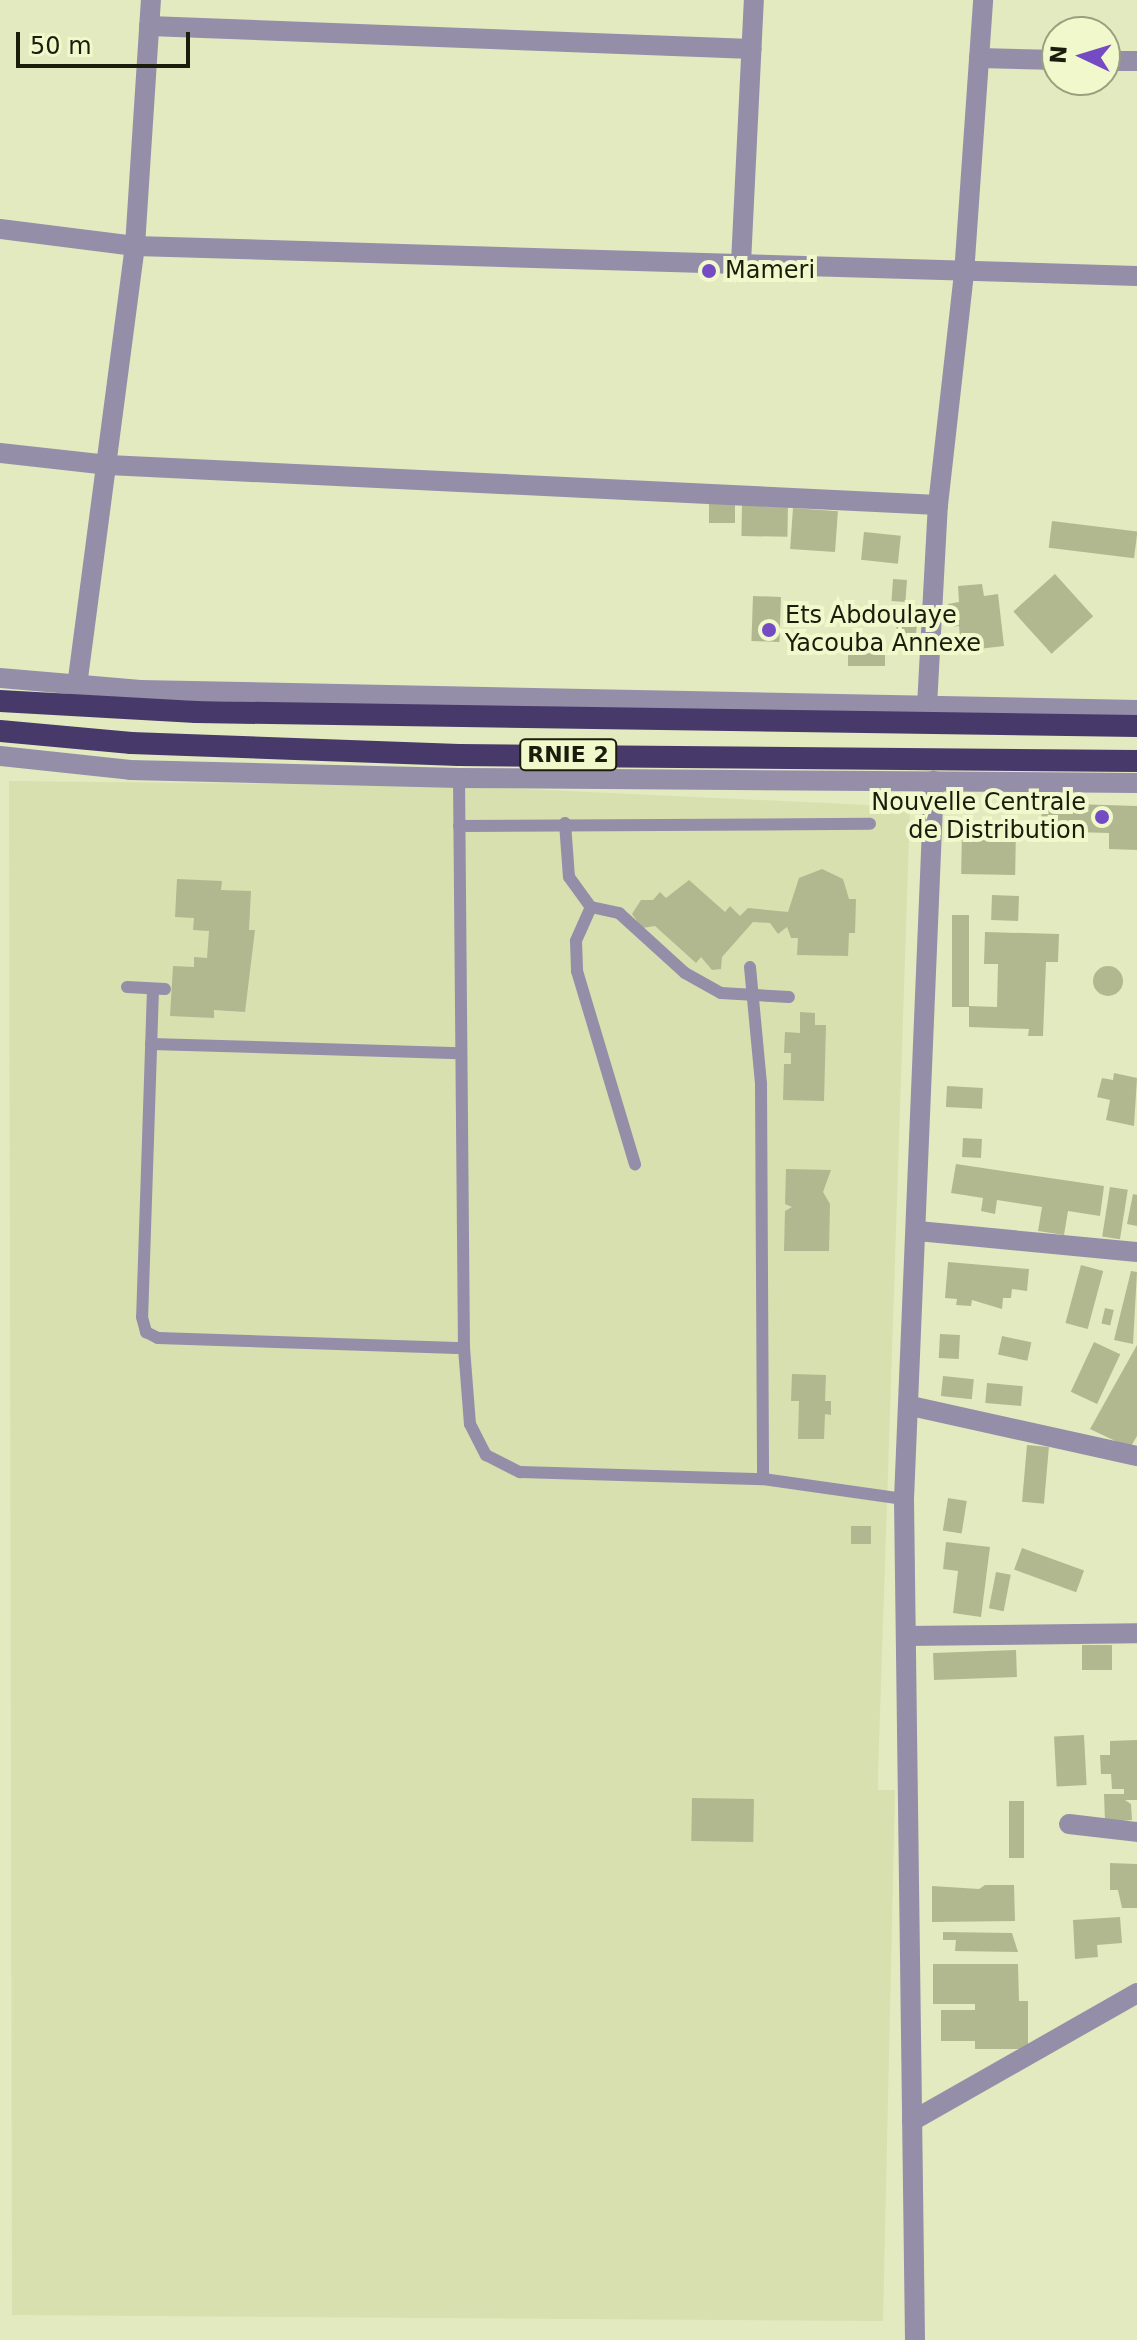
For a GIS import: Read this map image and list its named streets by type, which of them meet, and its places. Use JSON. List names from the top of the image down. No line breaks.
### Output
{"streets":{"highway":["RNIE 2"]},"places":["Mameri","Ets Abdoulaye Yacouba Annexe","Nouvelle Centrale de Distribution"],"scale_bar":"50 m","north":"left"}
